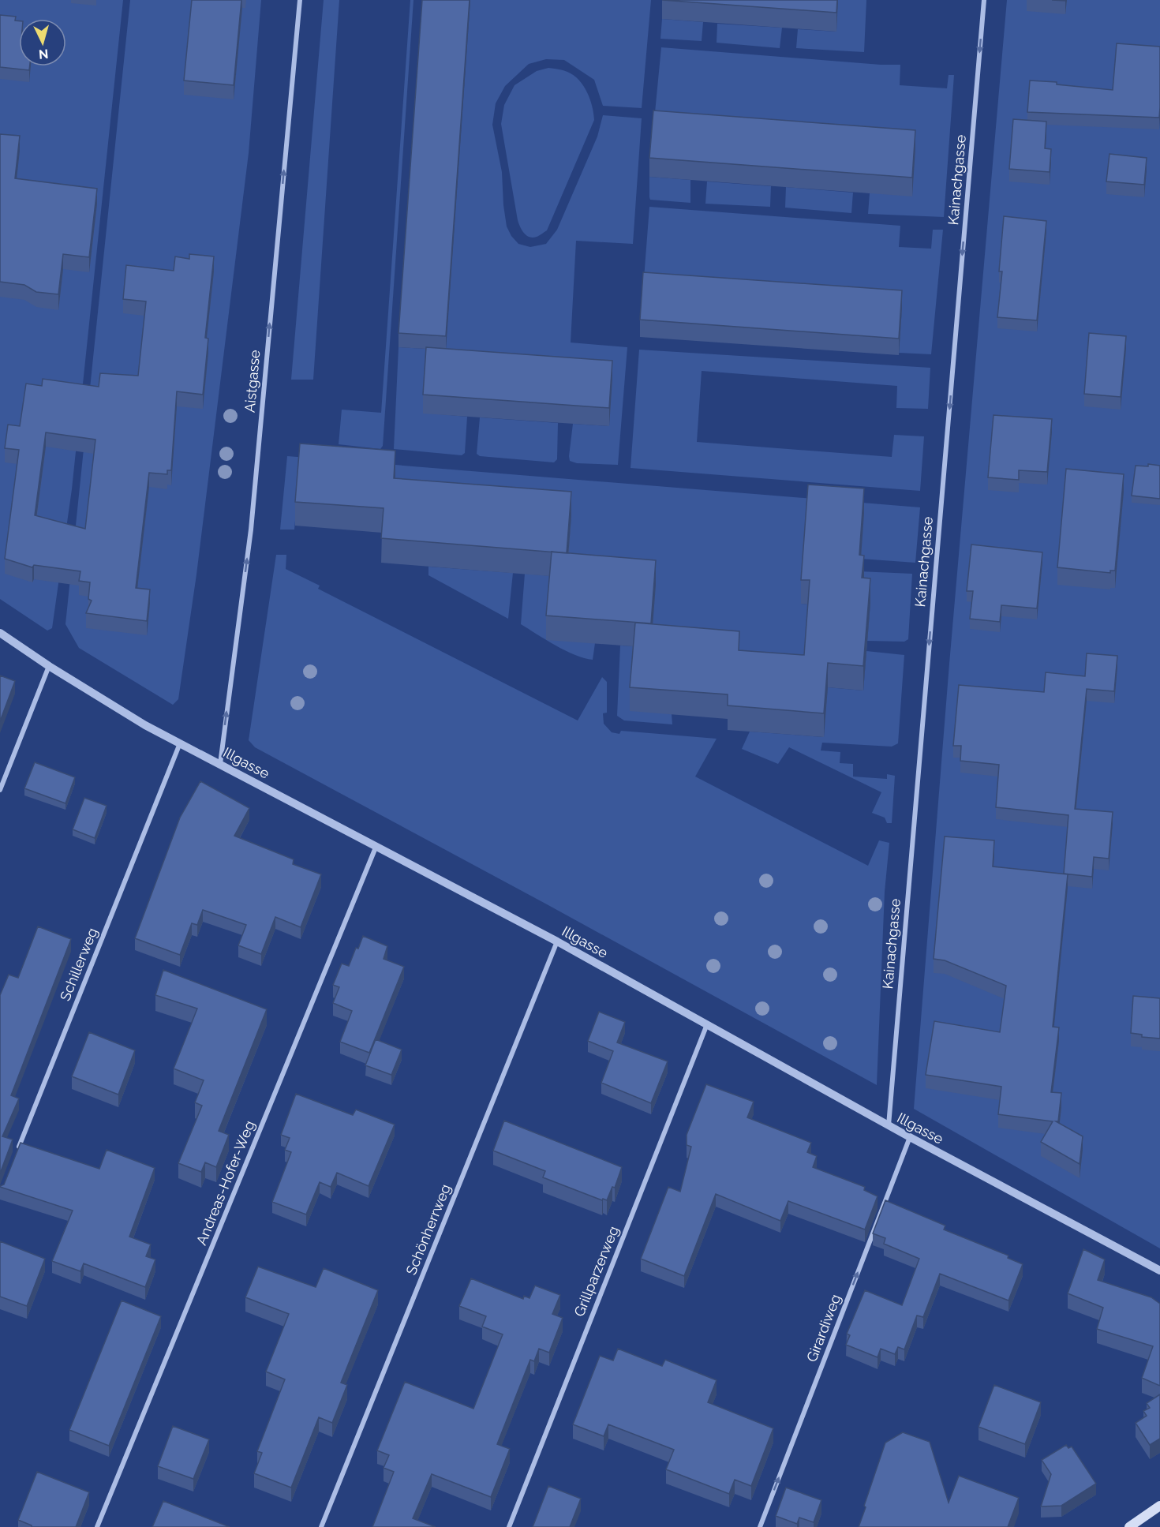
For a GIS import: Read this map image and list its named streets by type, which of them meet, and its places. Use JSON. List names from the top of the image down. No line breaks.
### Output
{"streets":{"street":["Kainachgasse","Aistgasse","Illgasse","Schillerweg","Andreas-Hofer-Weg","Schönherrweg","Grillparzerweg","Girardiweg"]},"crossings":[["Kainachgasse","Illgasse"],["Aistgasse","Illgasse"],["Illgasse","Schillerweg"],["Illgasse","Andreas-Hofer-Weg"],["Illgasse","Schönherrweg"],["Illgasse","Grillparzerweg"],["Illgasse","Girardiweg"]],"one_way":["Kainachgasse","Aistgasse","Girardiweg"],"north":"bottom"}
